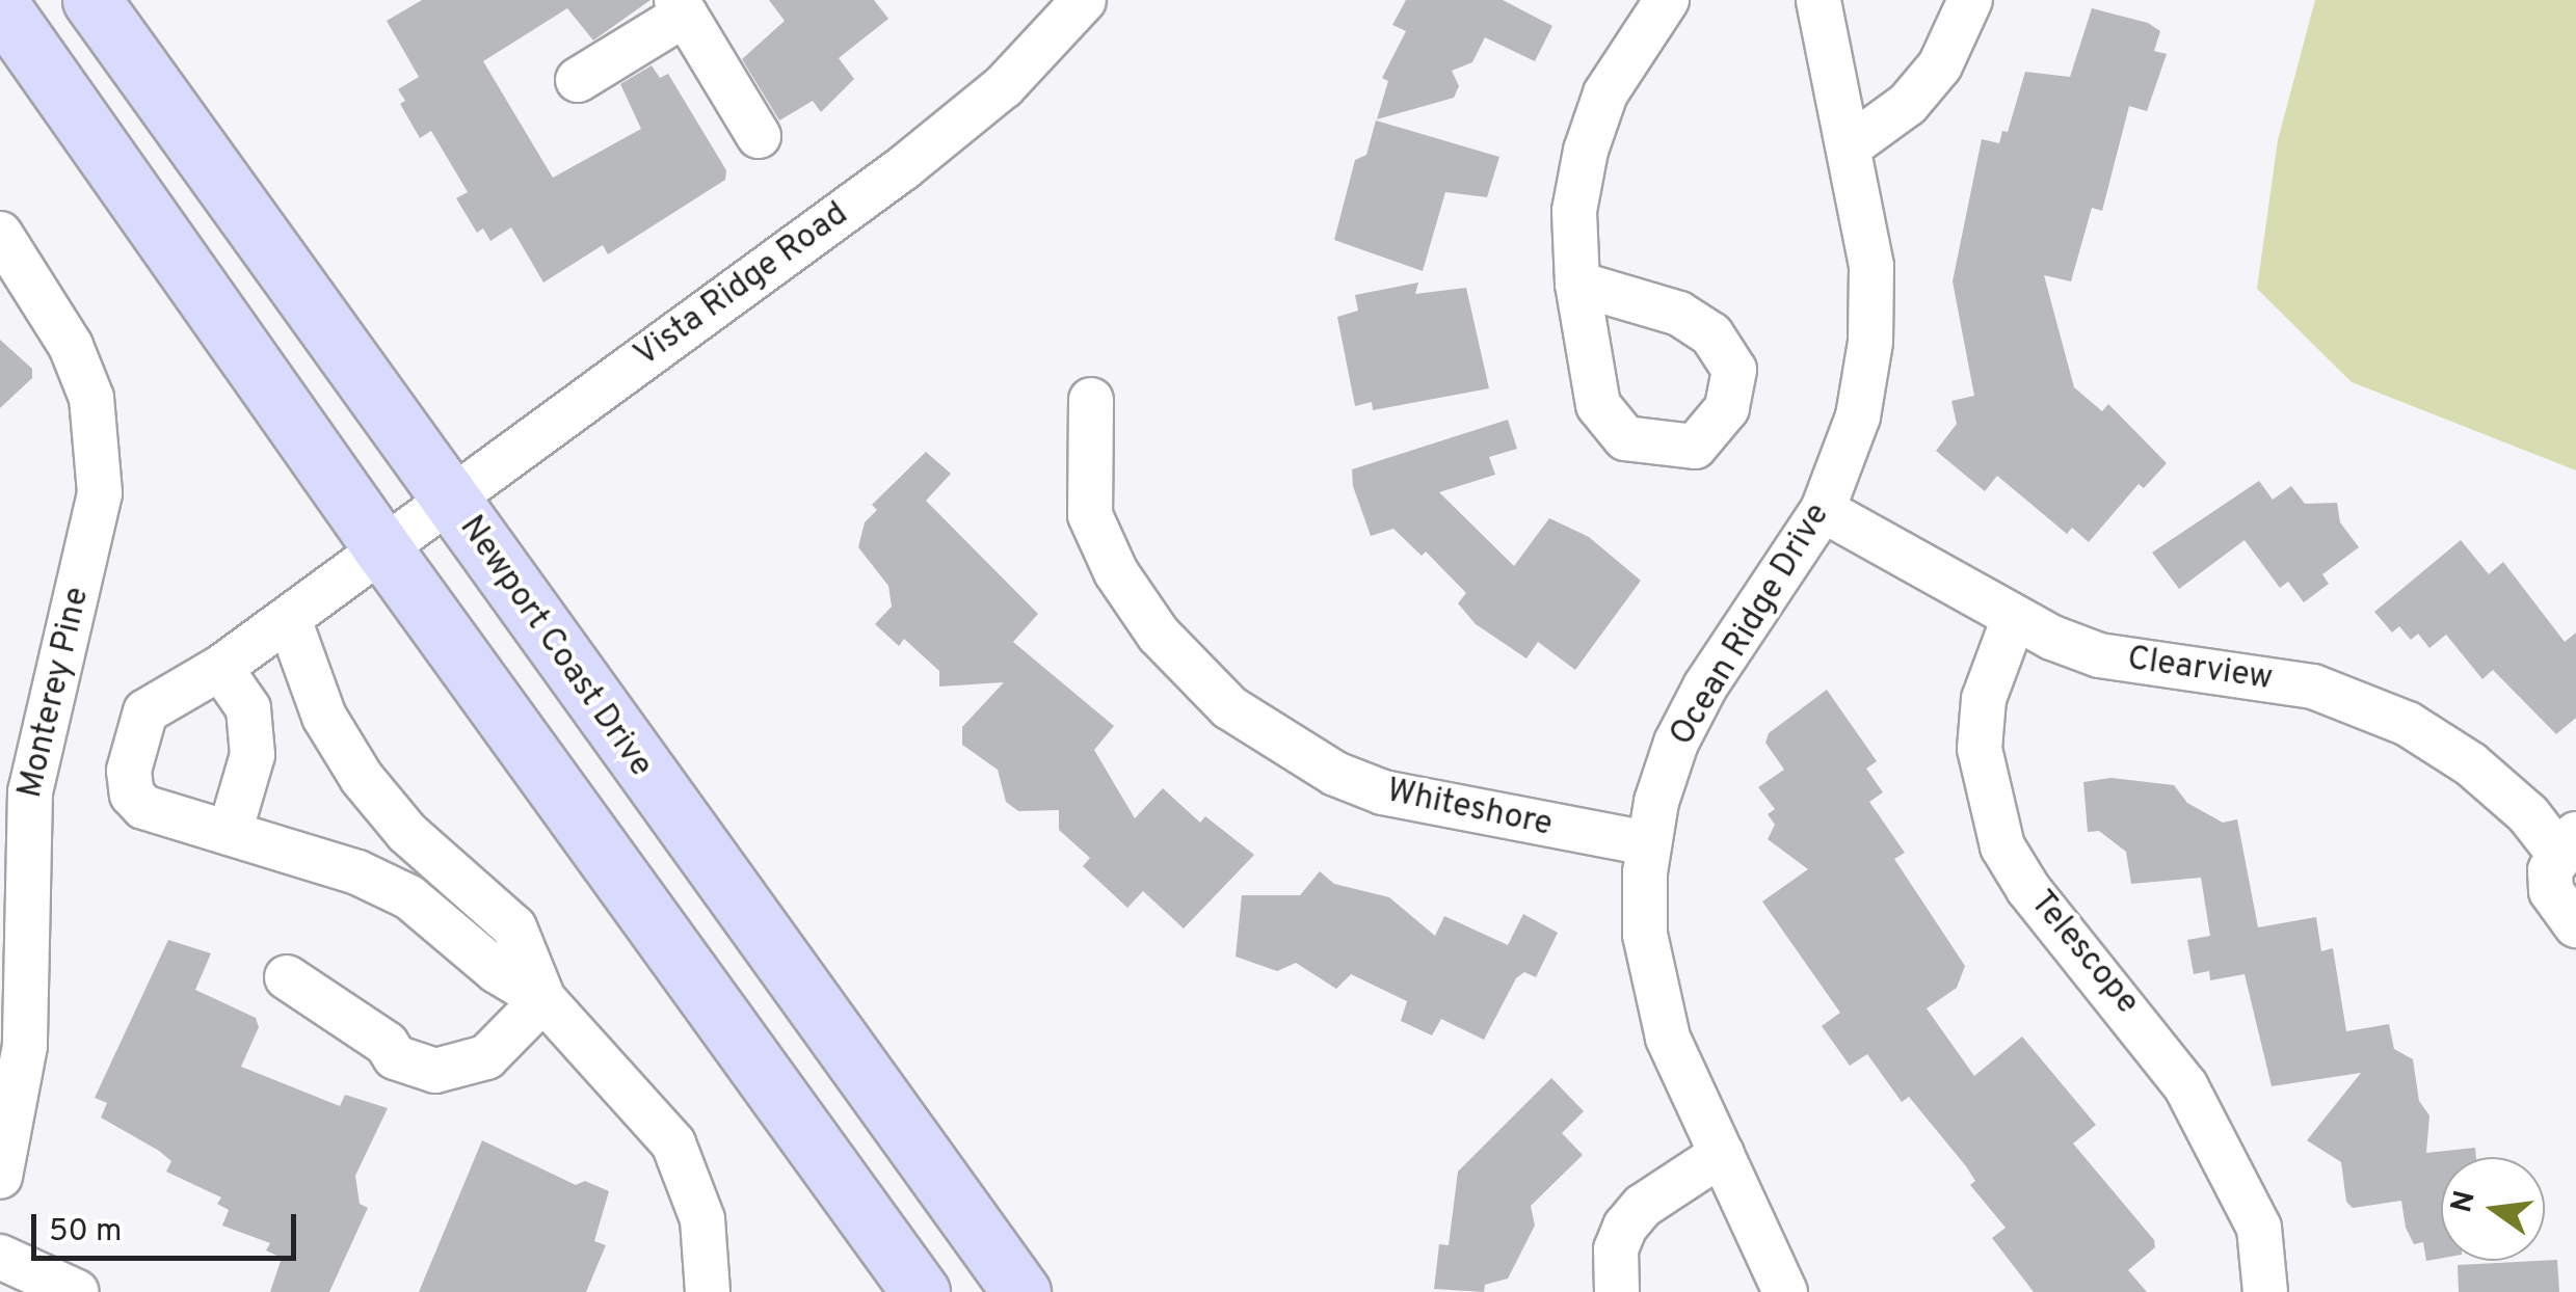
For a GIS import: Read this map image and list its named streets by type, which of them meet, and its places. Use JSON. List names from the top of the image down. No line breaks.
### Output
{"streets":{"main road":["Newport Coast Drive"],"street":["Vista Ridge Road","Ocean Ridge Drive","Clearview","Monterey Pine","Whiteshore","Telescope"]},"crossings":[["Vista Ridge Road","Newport Coast Drive"],["Ocean Ridge Drive","Clearview"],["Ocean Ridge Drive","Whiteshore"],["Clearview","Telescope"]],"scale_bar":"50 m","north":"left"}
